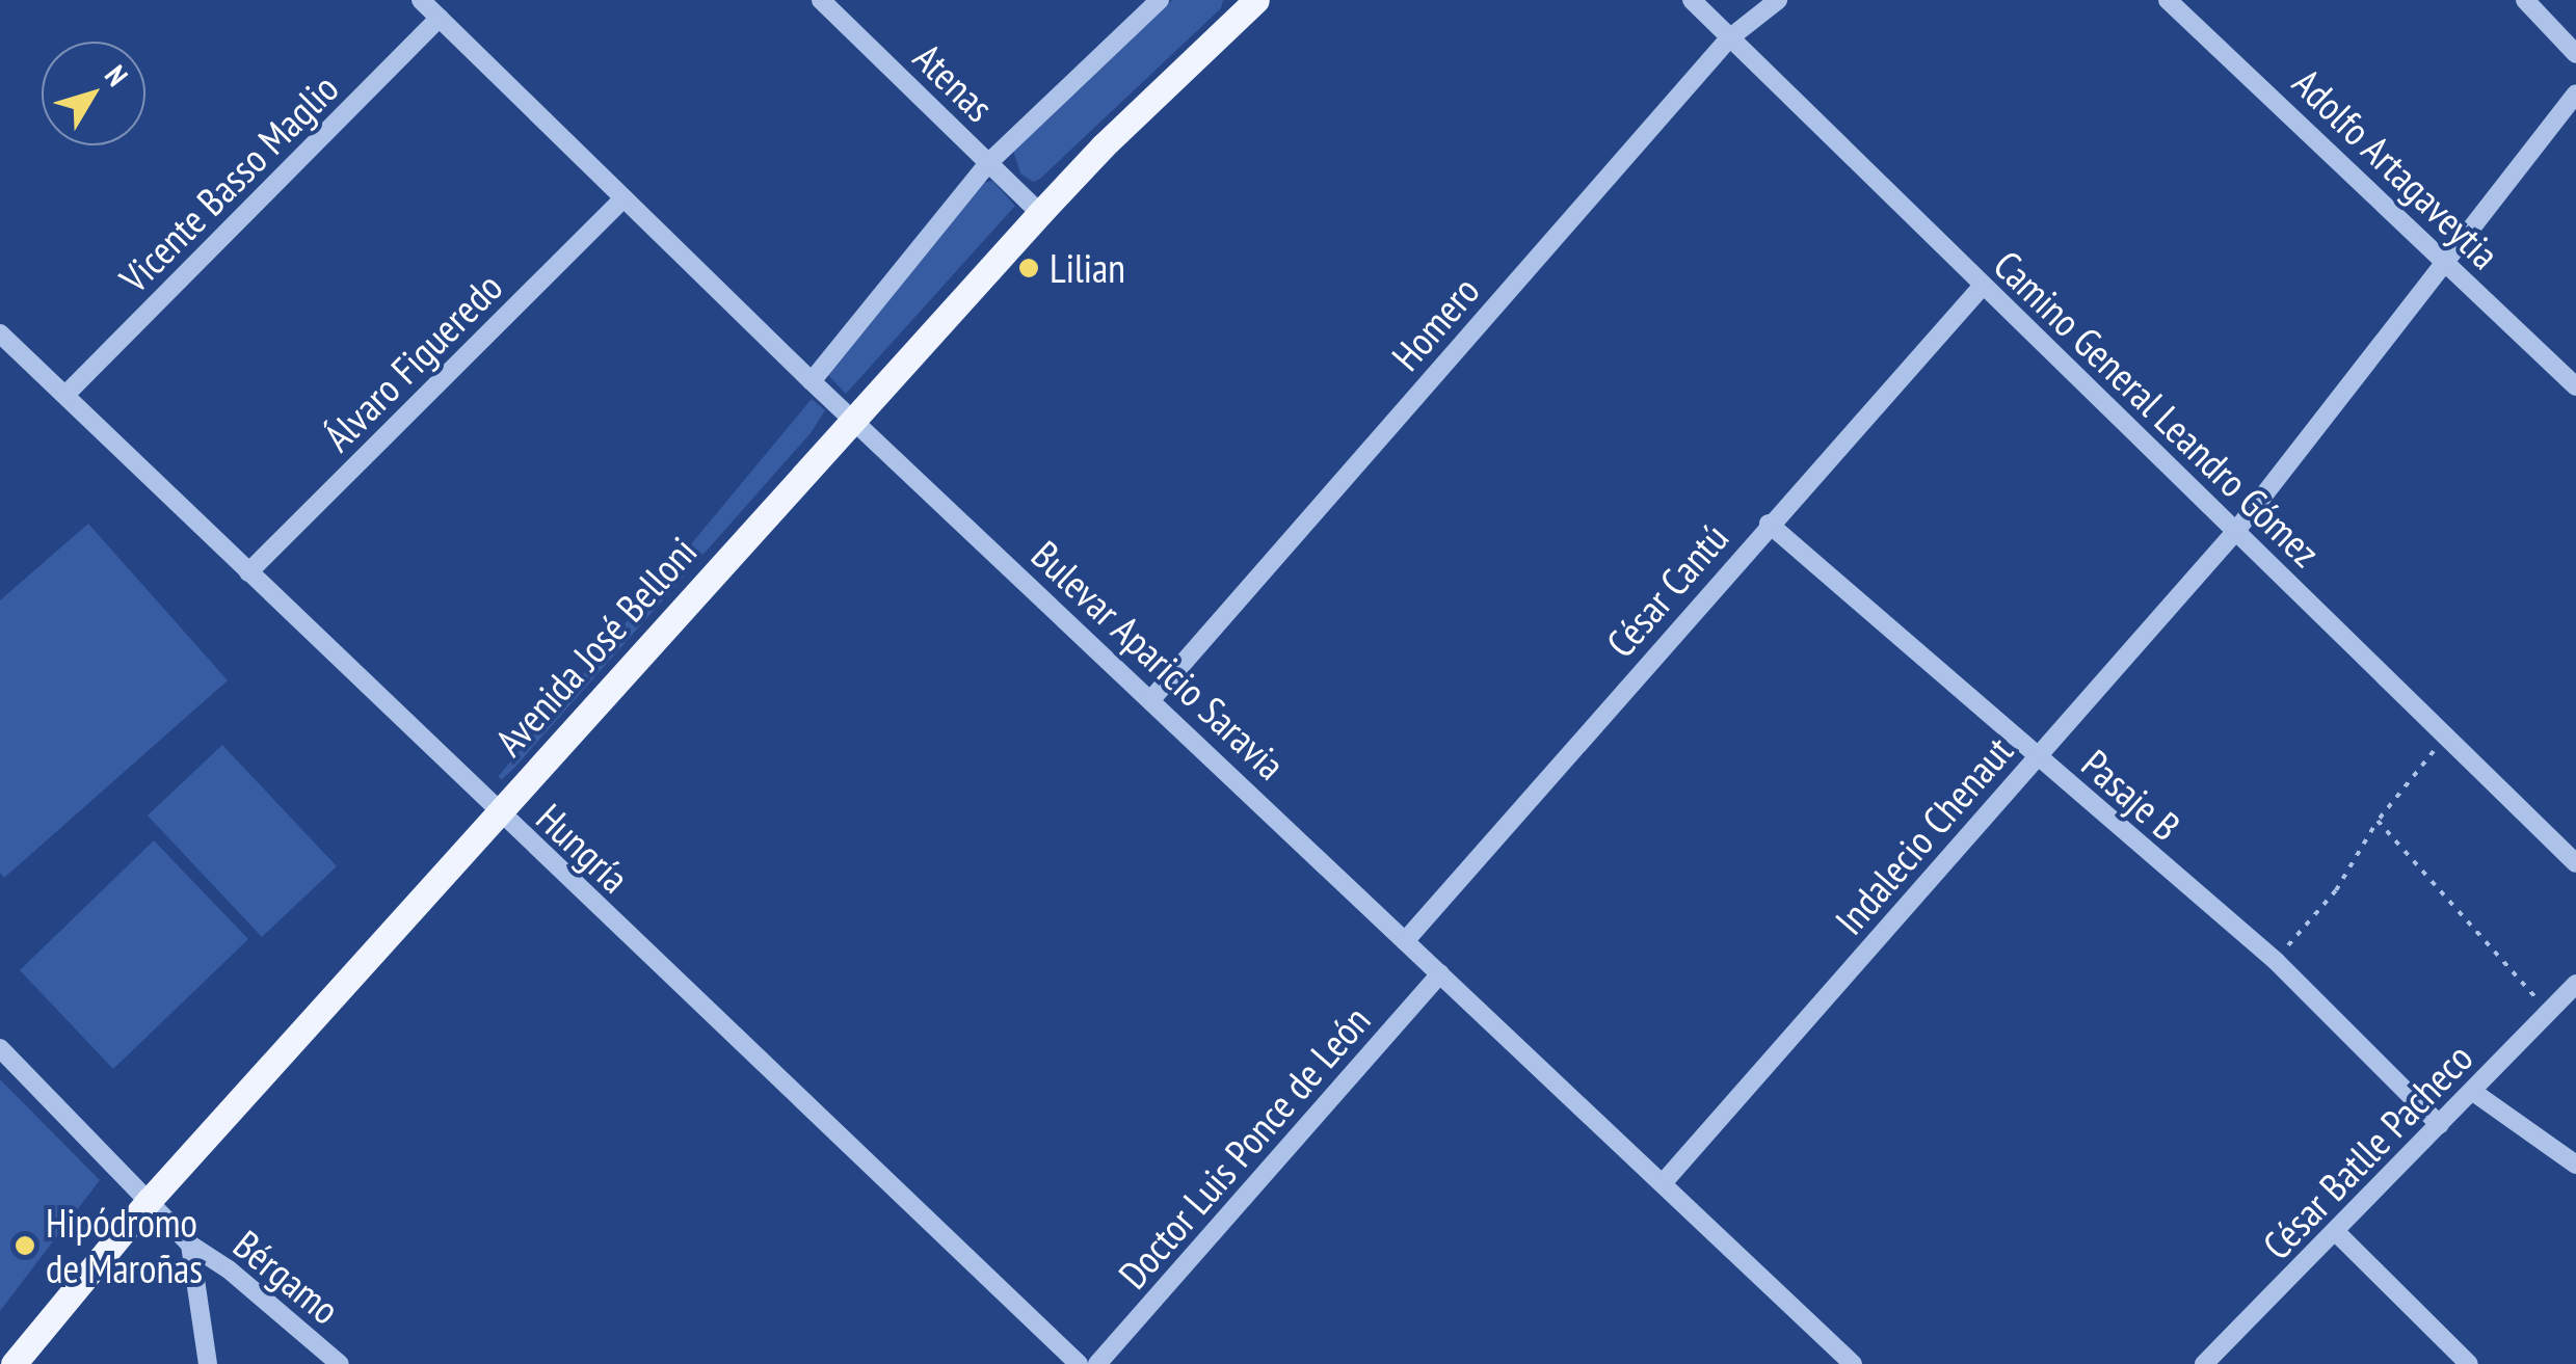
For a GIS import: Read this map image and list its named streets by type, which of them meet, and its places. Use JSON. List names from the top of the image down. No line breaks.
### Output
{"streets":{"main road":["Avenida José Belloni"],"street":["Atenas","Adolfo Artagaveytia","Vicente Basso Maglio","Homero","Álvaro Figueredo","Camino General Leandro Gómez","César Cantú","Bulevar Aparicio Saravia","Pasaje B","Indalecio Chenaut","Hungría","Doctor Luis Ponce de León","César Batlle Pacheco","Bérgamo"]},"crossings":[["Atenas","Avenida José Belloni"],["Adolfo Artagaveytia","Indalecio Chenaut"],["Vicente Basso Maglio","Bulevar Aparicio Saravia"],["Vicente Basso Maglio","Hungría"],["Homero","Camino General Leandro Gómez"],["Homero","Bulevar Aparicio Saravia"],["Álvaro Figueredo","Bulevar Aparicio Saravia"],["Álvaro Figueredo","Hungría"],["Camino General Leandro Gómez","César Cantú"],["Camino General Leandro Gómez","Indalecio Chenaut"],["César Cantú","Bulevar Aparicio Saravia"],["César Cantú","Pasaje B"],["Avenida José Belloni","Bulevar Aparicio Saravia"],["Avenida José Belloni","Hungría"],["Avenida José Belloni","Bérgamo"],["Bulevar Aparicio Saravia","Indalecio Chenaut"],["Bulevar Aparicio Saravia","Doctor Luis Ponce de León"],["Pasaje B","Indalecio Chenaut"],["Pasaje B","César Batlle Pacheco"]],"places":["Lilian","Hipódromo de Maroñas"],"north":"top right"}
